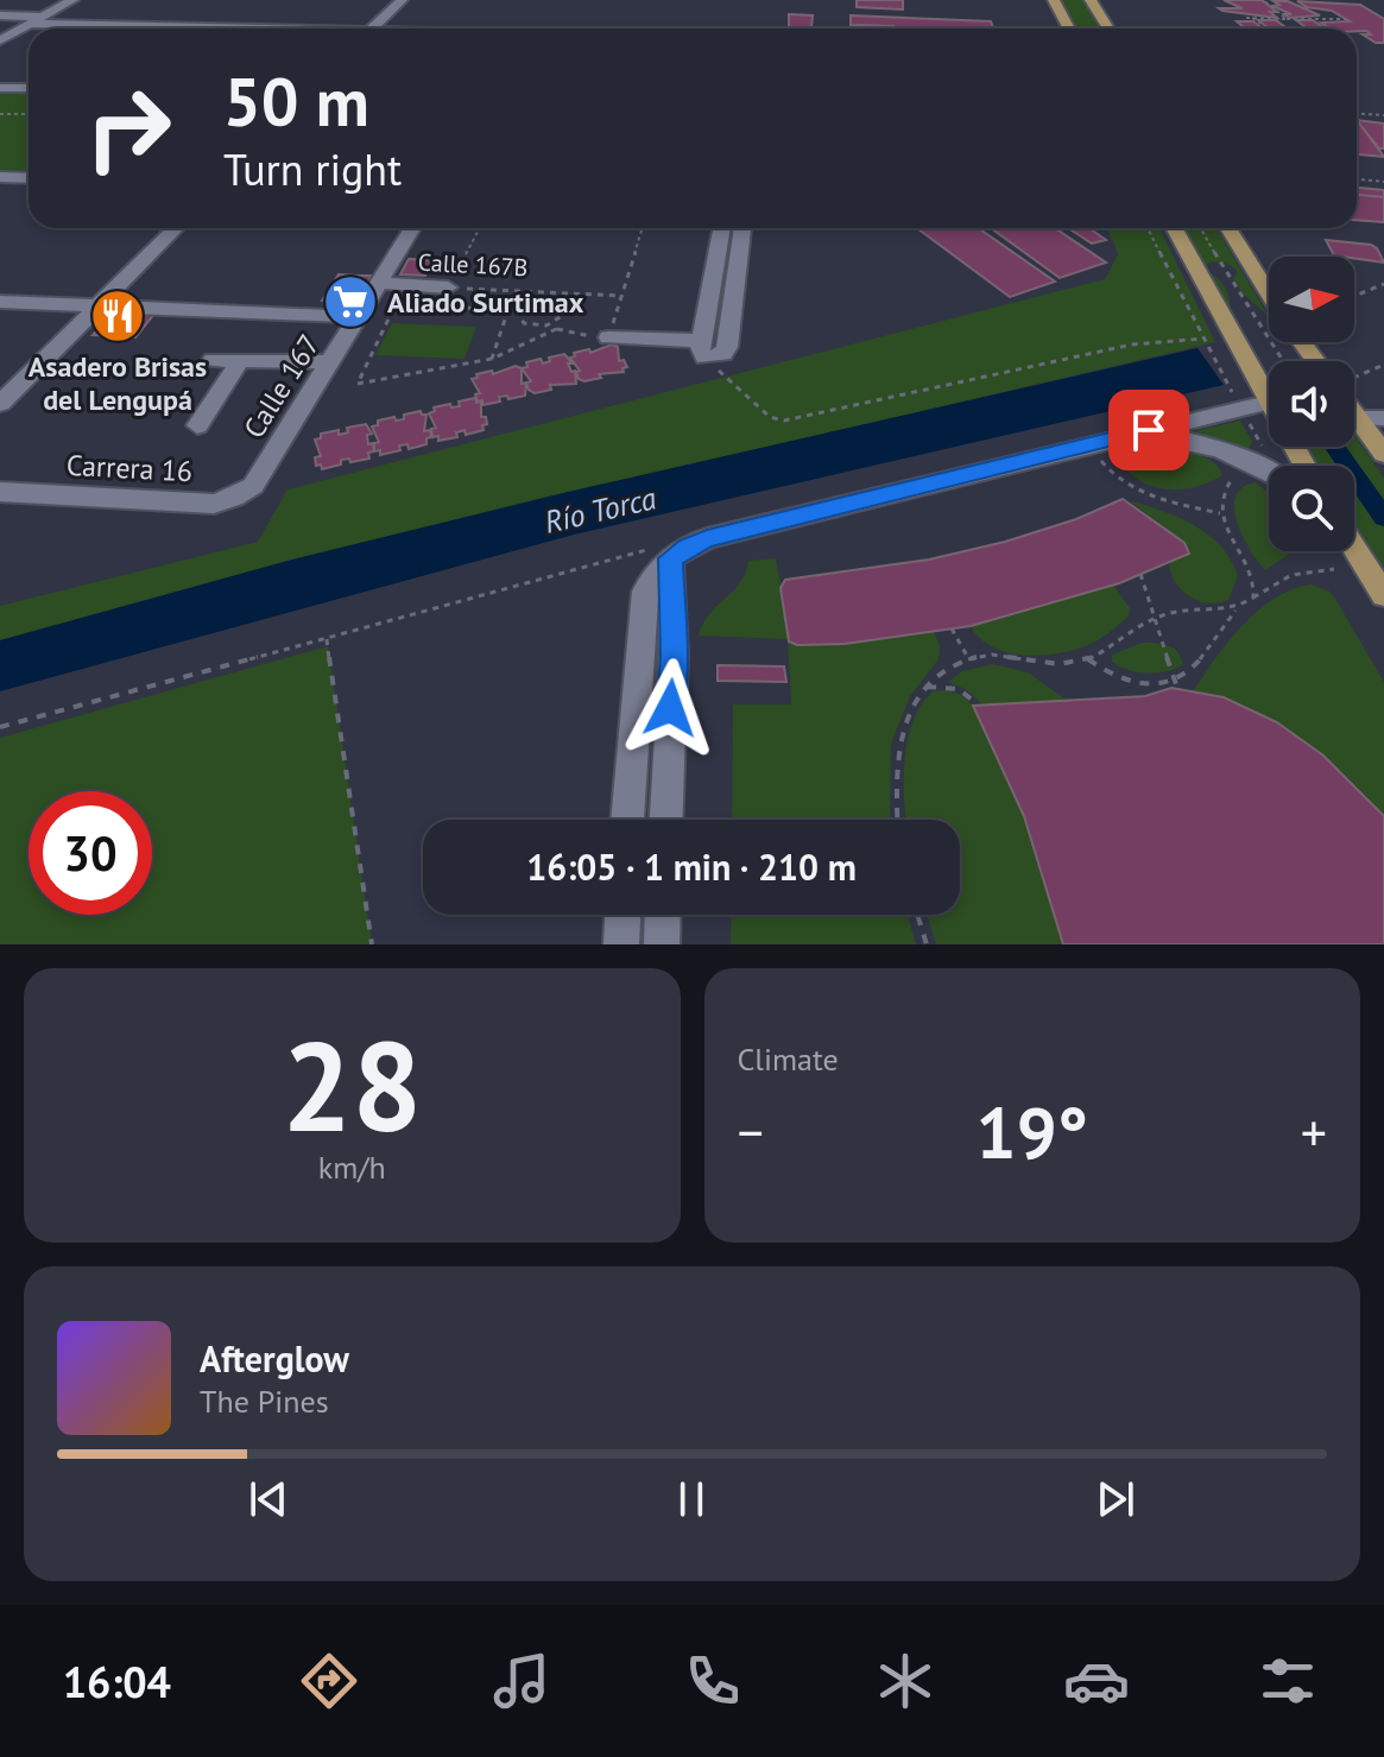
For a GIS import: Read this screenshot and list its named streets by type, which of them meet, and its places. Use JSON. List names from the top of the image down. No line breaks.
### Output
{"streets":{"street":["Calle 167B","Calle 167","Carrera 16"]},"crossings":[["Calle 167B","Calle 167"],["Calle 167","Carrera 16"]],"water":["Río Torca"],"places":{"supermarket":["Aliado Surtimax"],"restaurant":["Asadero Brisas del Lengupá"]},"north":"right","page":{"turn":["50 m","Turn right"],"limit":"30","trip":"16:05 · 1 min · 210 m","tile":[["28","km/h"],"Climate"],"heat":["−","19°","+"],"song":["Afterglow","The Pines"],"tabs":"16:04"}}
